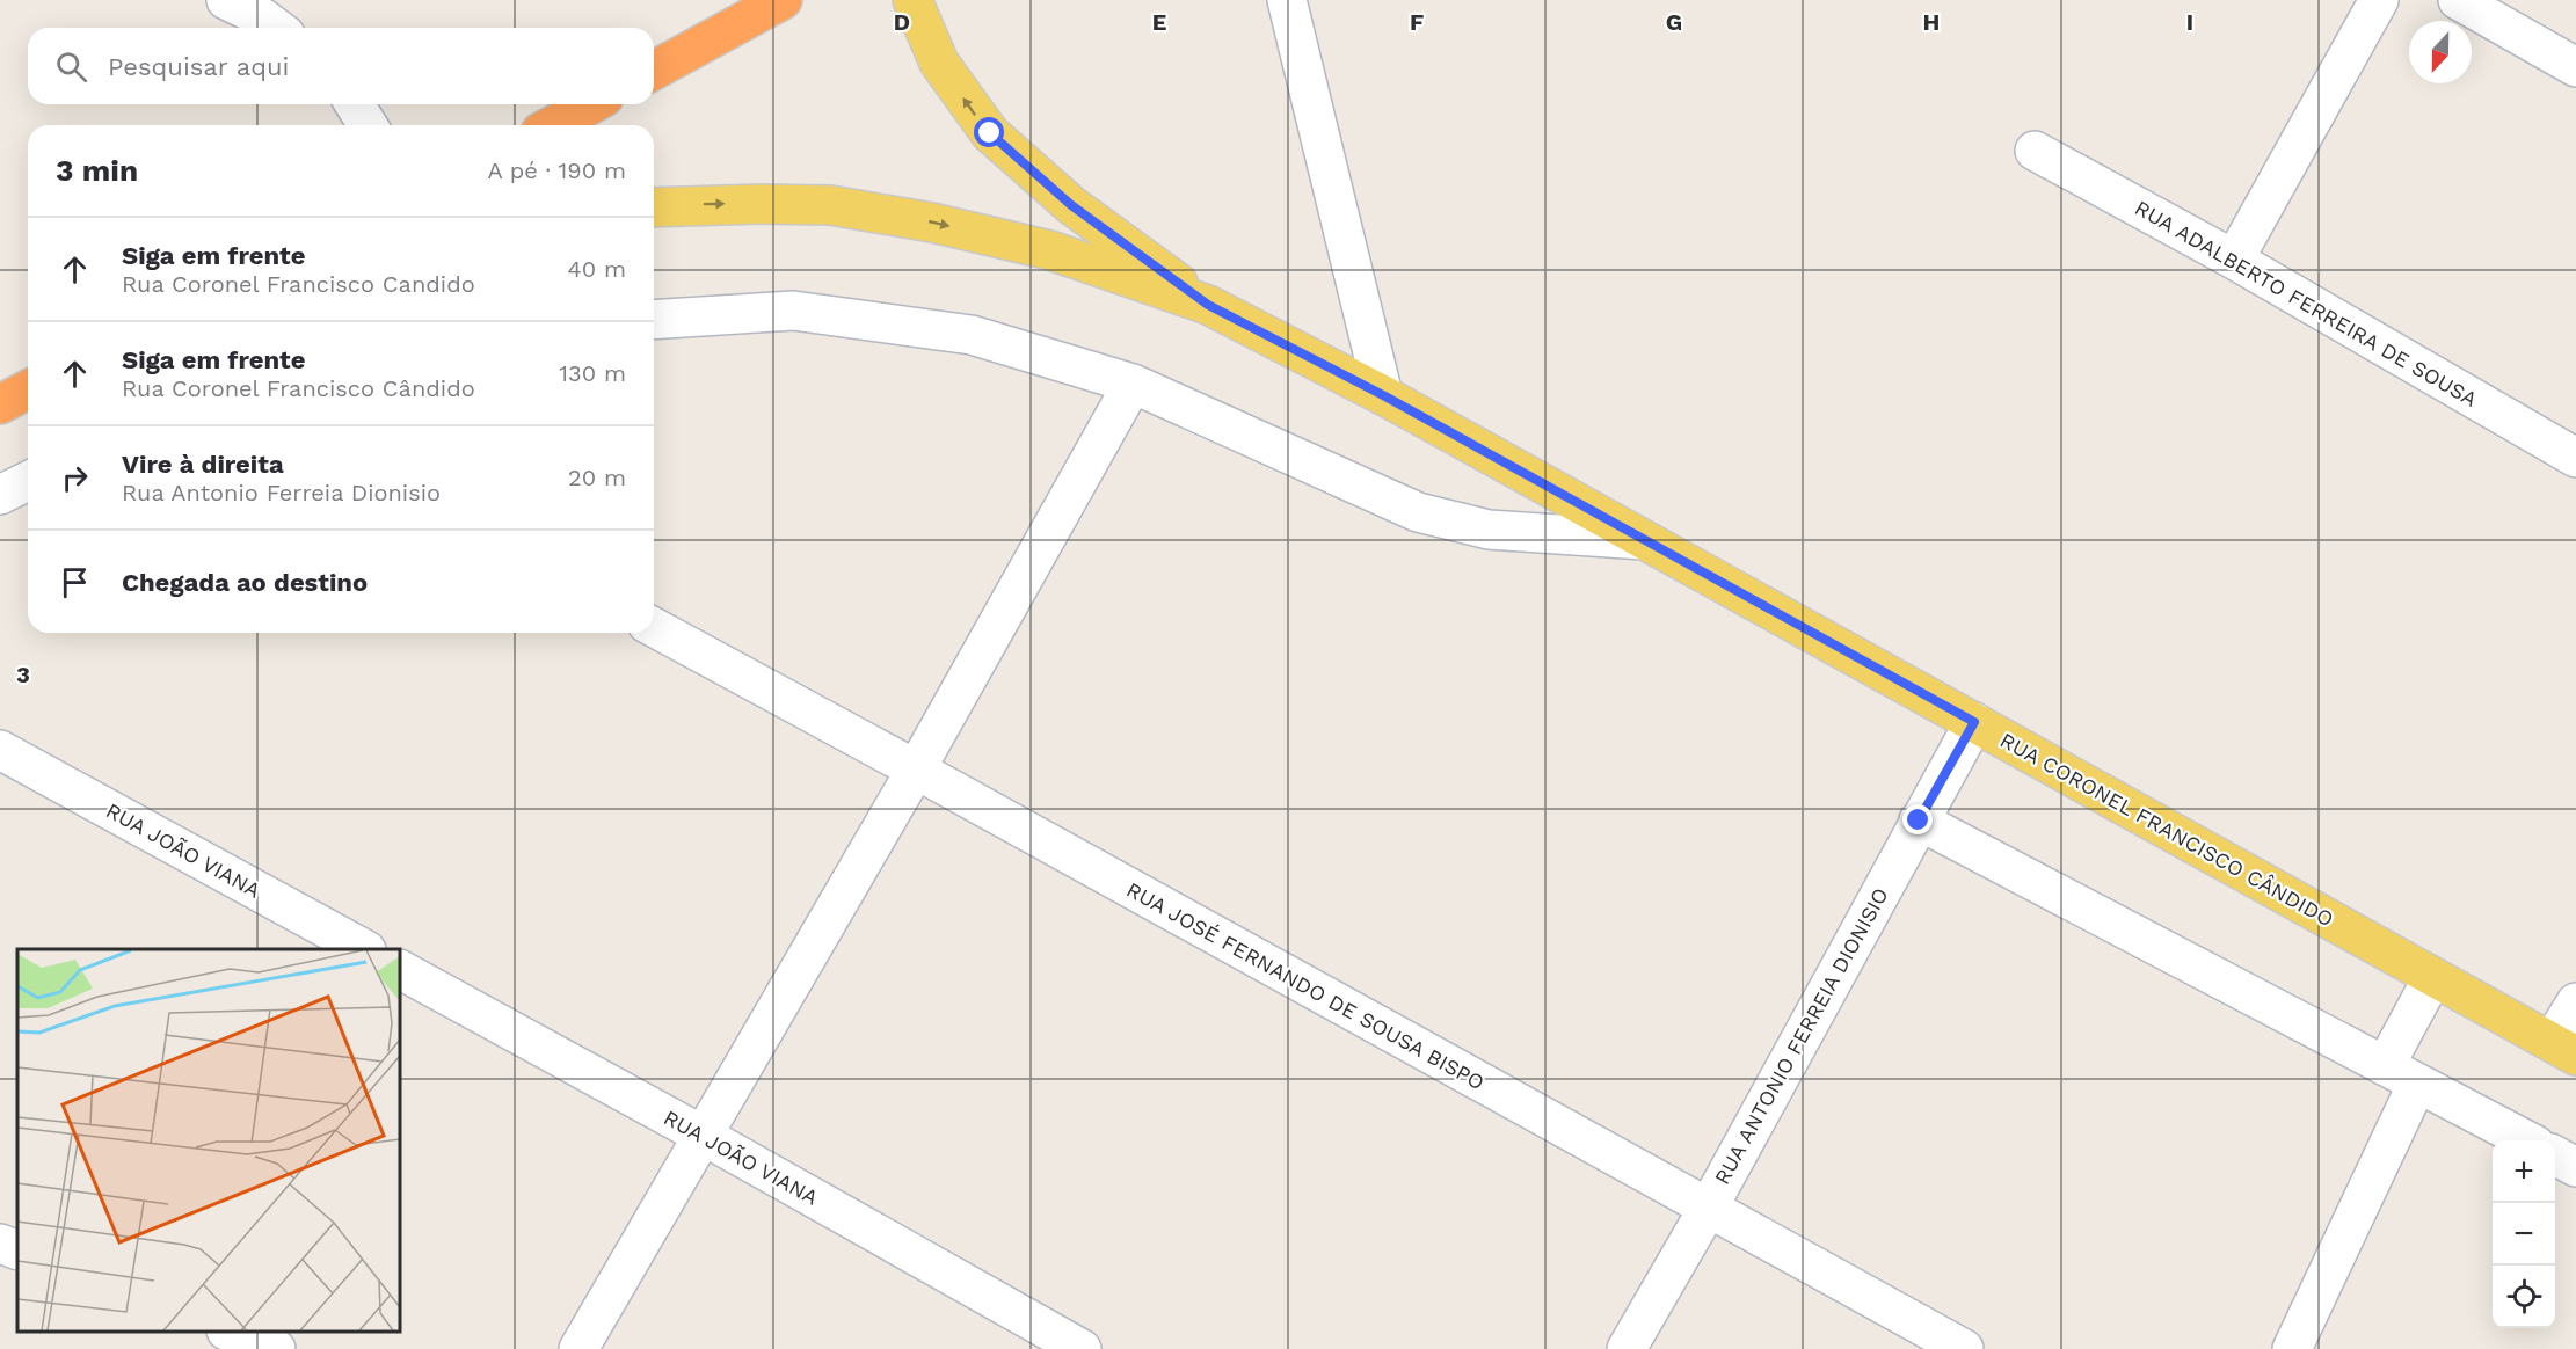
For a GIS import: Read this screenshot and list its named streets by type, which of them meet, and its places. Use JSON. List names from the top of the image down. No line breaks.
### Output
{"streets":{"main road":["RUA CORONEL FRANCISCO CÂNDIDO"],"street":["RUA ADALBERTO FERREIRA DE SOUSA","RUA JOÃO VIANA","RUA JOSÉ FERNANDO DE SOUSA BISPO","RUA ANTONIO FERREIA DIONISIO"]},"crossings":[["RUA CORONEL FRANCISCO CÂNDIDO","RUA ANTONIO FERREIA DIONISIO"],["RUA JOSÉ FERNANDO DE SOUSA BISPO","RUA ANTONIO FERREIA DIONISIO"]],"north":"bottom","page":{"search":"Pesquisar aqui","heading":["3 min","A pé · 190 m"],"list":[["Siga em frente","Rua Coronel Francisco Candido","40 m"],["Siga em frente","Rua Coronel Francisco Cândido","130 m"],["Vire à direita","Rua Antonio Ferreia Dionisio","20 m"],"Chegada ao destino"],"map_buttons":["+","−"]},"grid":{"columns":["D","E","F","G","H","I"],"rows":["3"]}}
